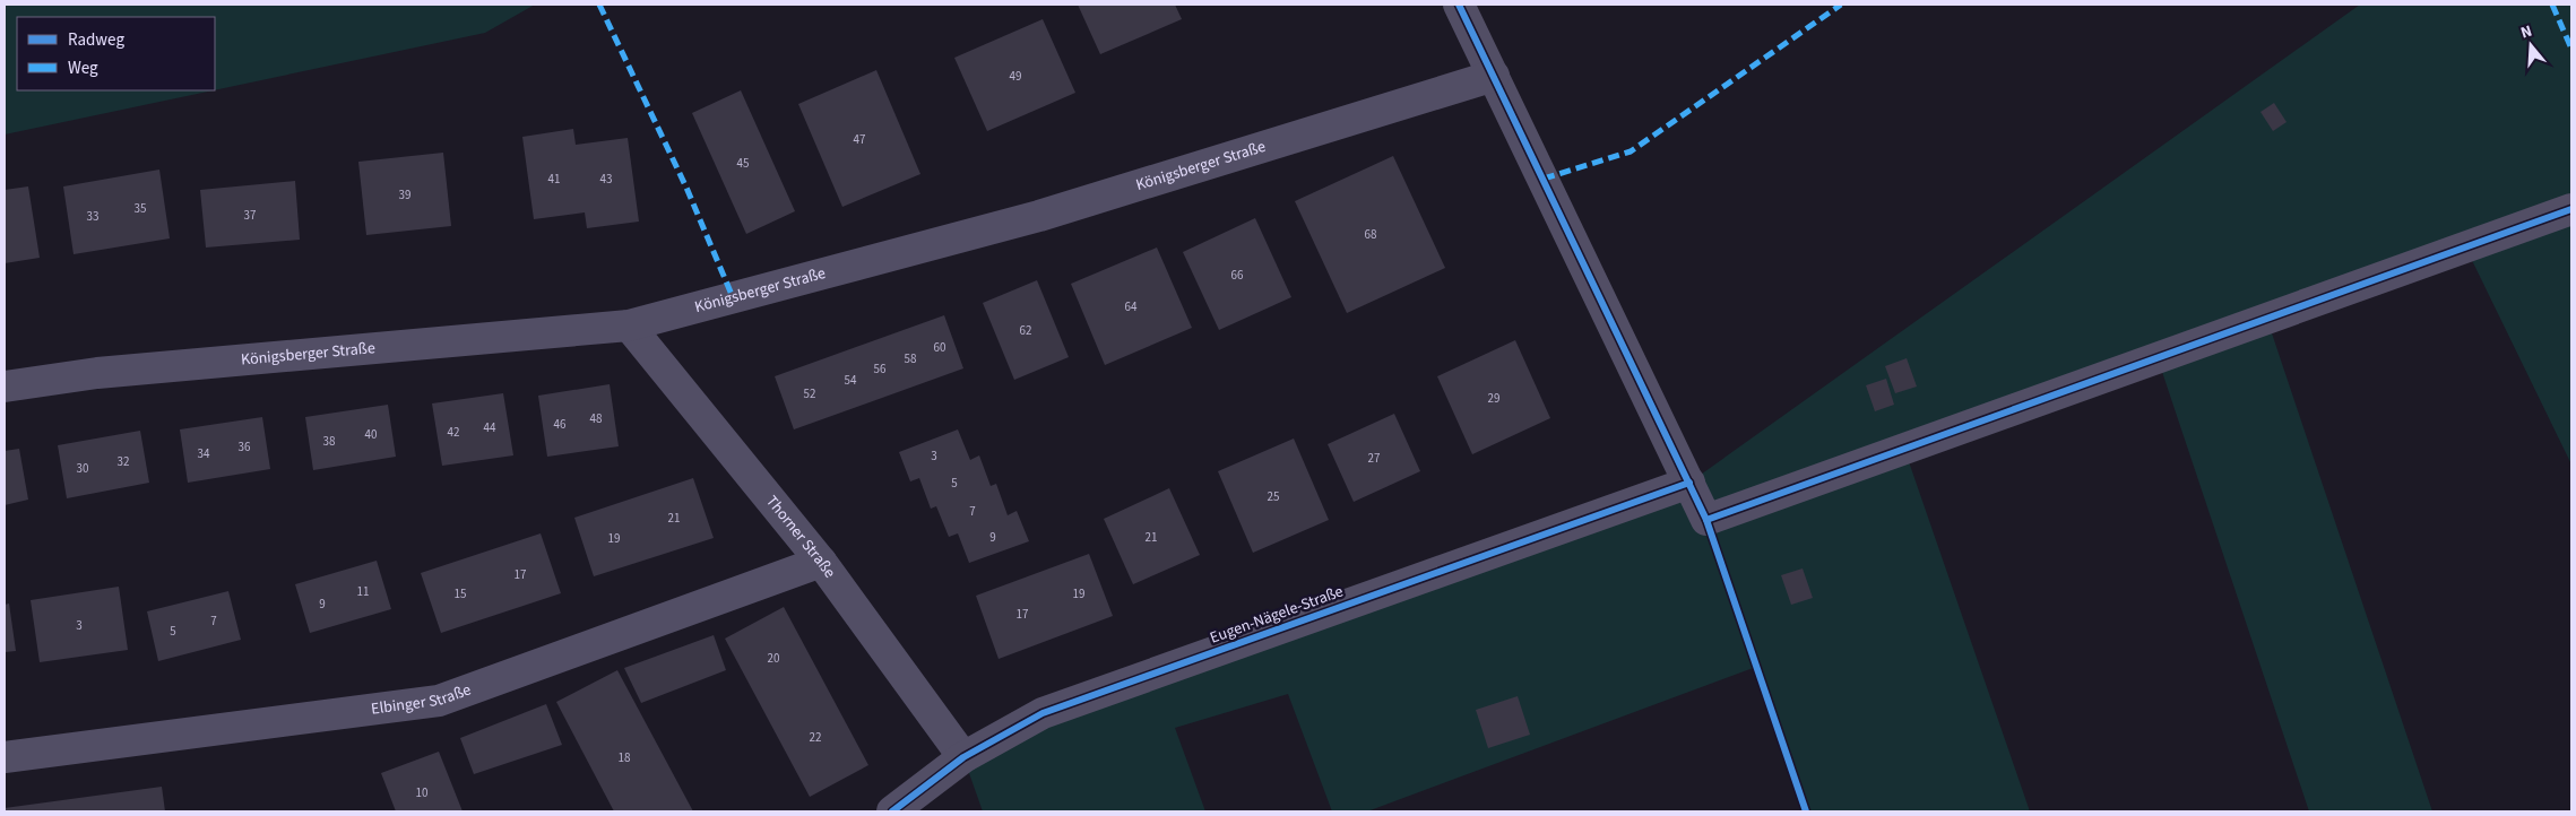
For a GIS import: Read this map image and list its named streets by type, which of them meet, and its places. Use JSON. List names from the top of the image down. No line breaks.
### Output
{"streets":{"street":["Königsberger Straße","Thorner Straße","Eugen-Nägele-Straße","Elbinger Straße"]},"crossings":[["Königsberger Straße","Thorner Straße"],["Thorner Straße","Eugen-Nägele-Straße"],["Thorner Straße","Elbinger Straße"]],"house_numbers":["49","47","45","41","43","39","35","37","33","68","66","64","62","60","58","56","54","52","29","48","46","44","42","40","38","36","34","3","27","32","30","5","25","7","21","9","21","19","17","11","15","19","9","17","7","3","5","20","22","18","10"],"legend":["Radweg","Weg"],"north":"top"}
